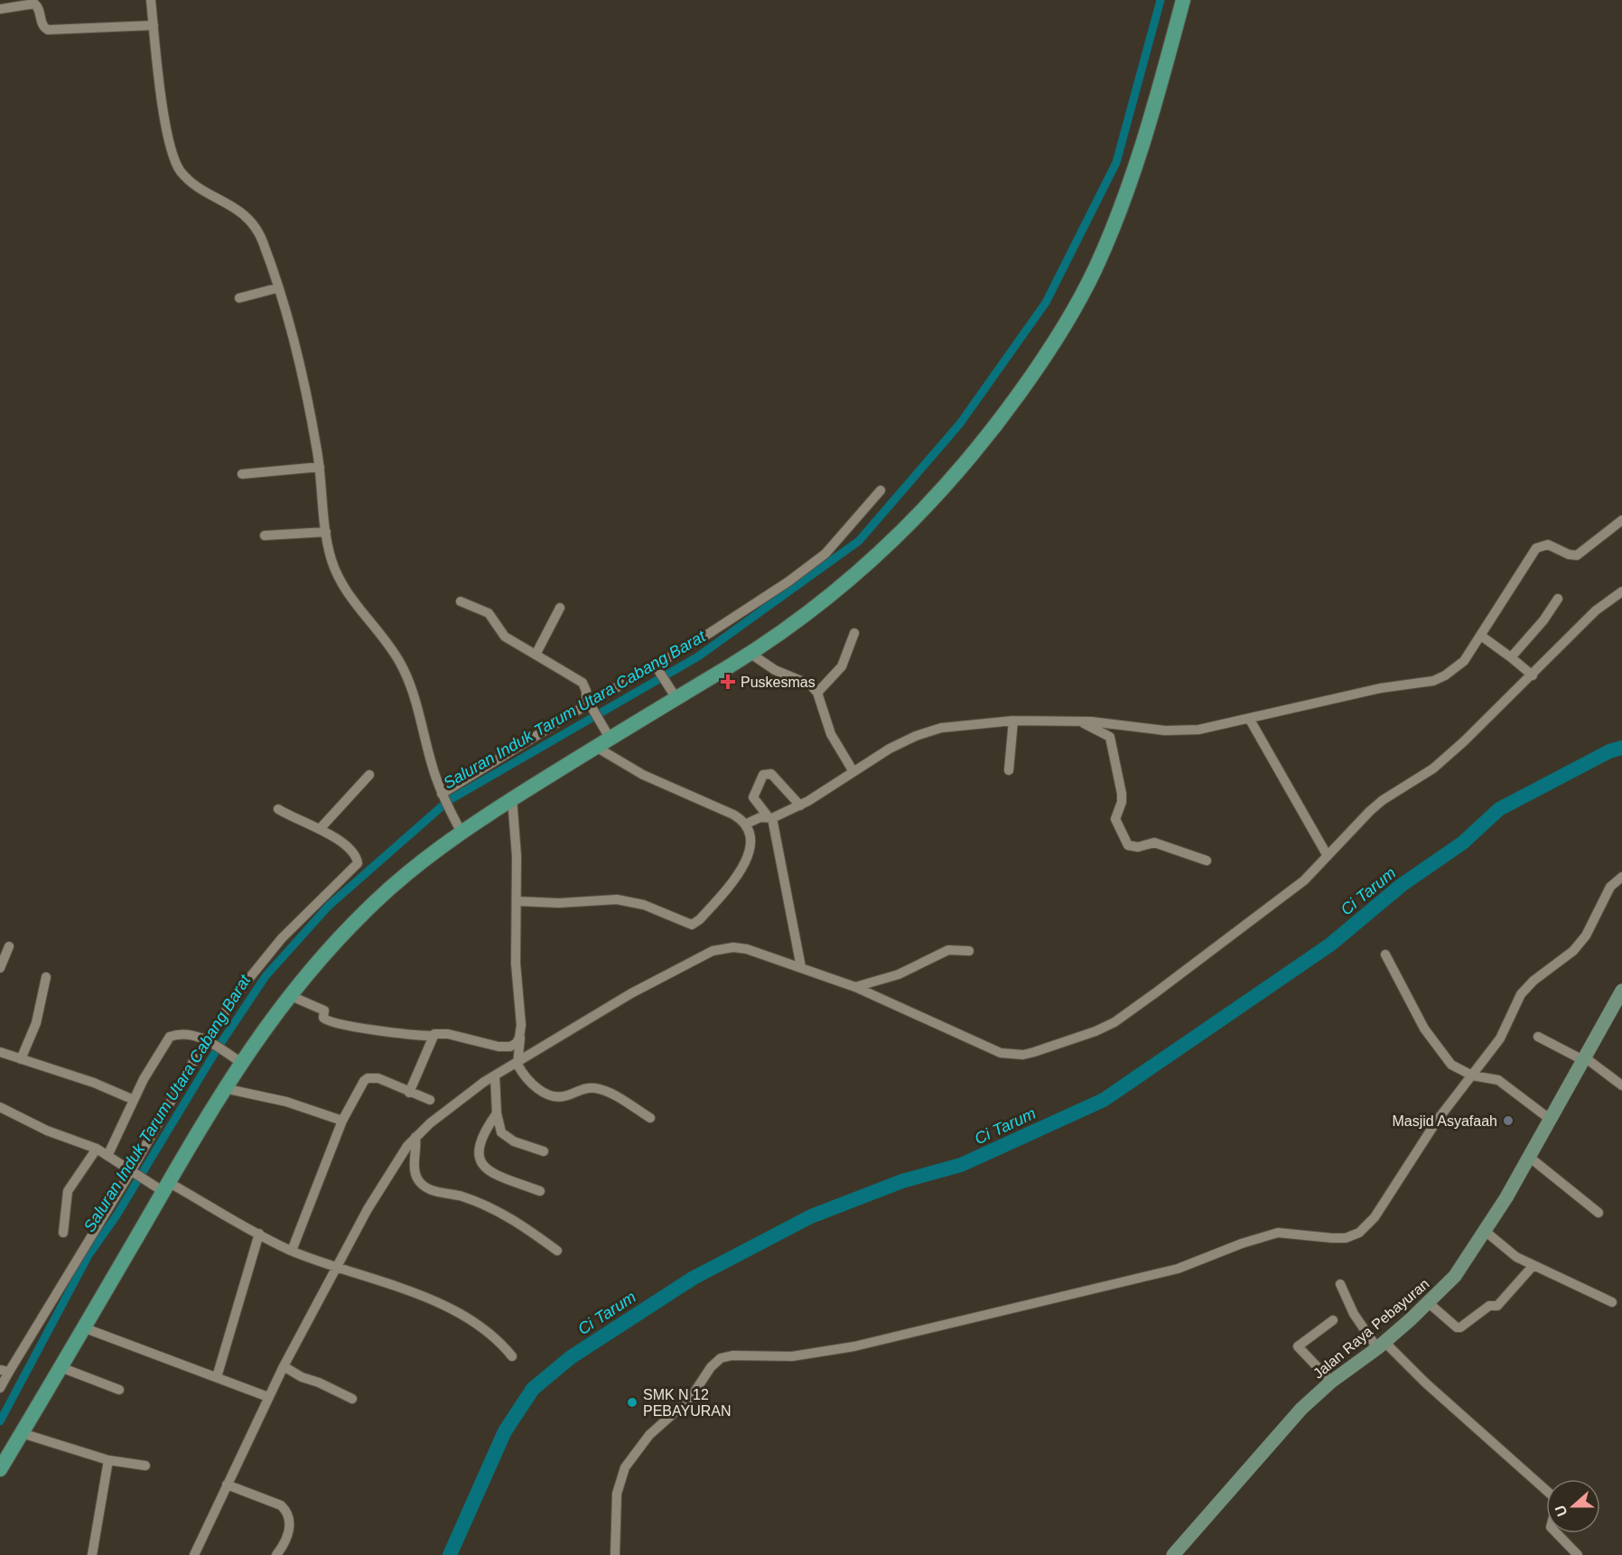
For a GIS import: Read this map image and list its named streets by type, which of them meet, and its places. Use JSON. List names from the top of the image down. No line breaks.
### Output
{"streets":{"main road":["Jalan Raya Pebayuran"]},"water":["Saluran Induk Tarum Utara Cabang Barat","Ci Tarum"],"places":{"health":["Puskesmas"],"other":["Masjid Asyafaah","SMK N 12 PEBAYURAN"]},"north":"left"}
